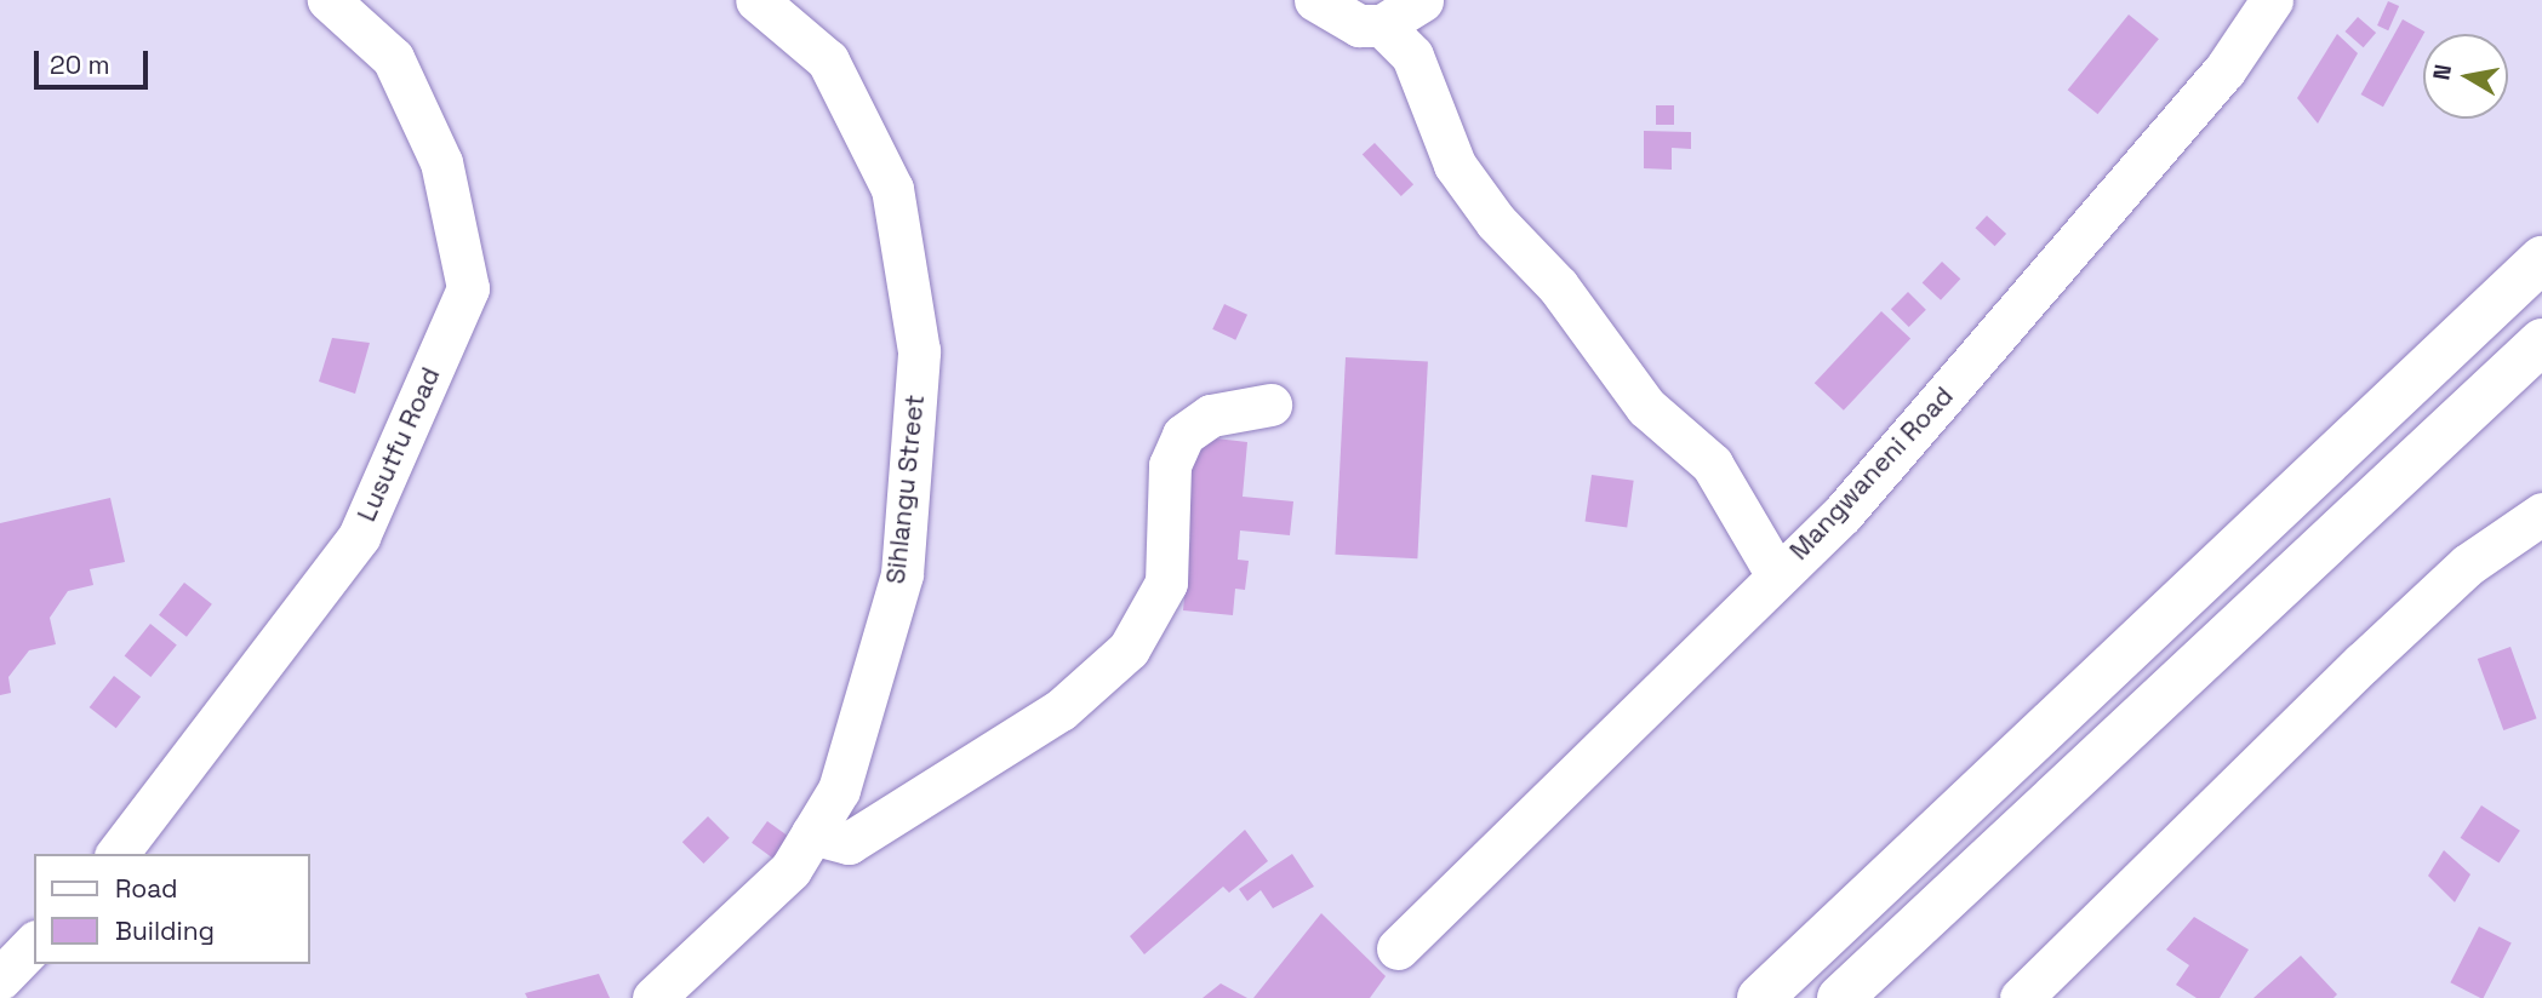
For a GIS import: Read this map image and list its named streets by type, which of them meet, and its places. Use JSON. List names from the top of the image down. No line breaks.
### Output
{"streets":{"street":["Lusutfu Road","Mangwaneni Road","Sihlangu Street"]},"legend":["Road","Building"],"scale_bar":"20 m","north":"left"}
